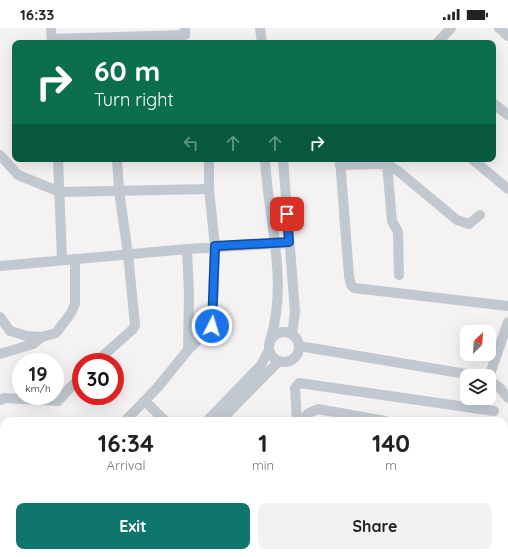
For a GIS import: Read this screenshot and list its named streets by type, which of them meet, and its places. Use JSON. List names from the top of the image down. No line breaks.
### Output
{"north":"top right","page":{"status":"16:33","turn":["60 m","Turn right"],"speed":"19 km/h","limit":"30","eta":["16:34","Arrival","1","min","140","m"],"buttons":["Exit","Share"]}}
